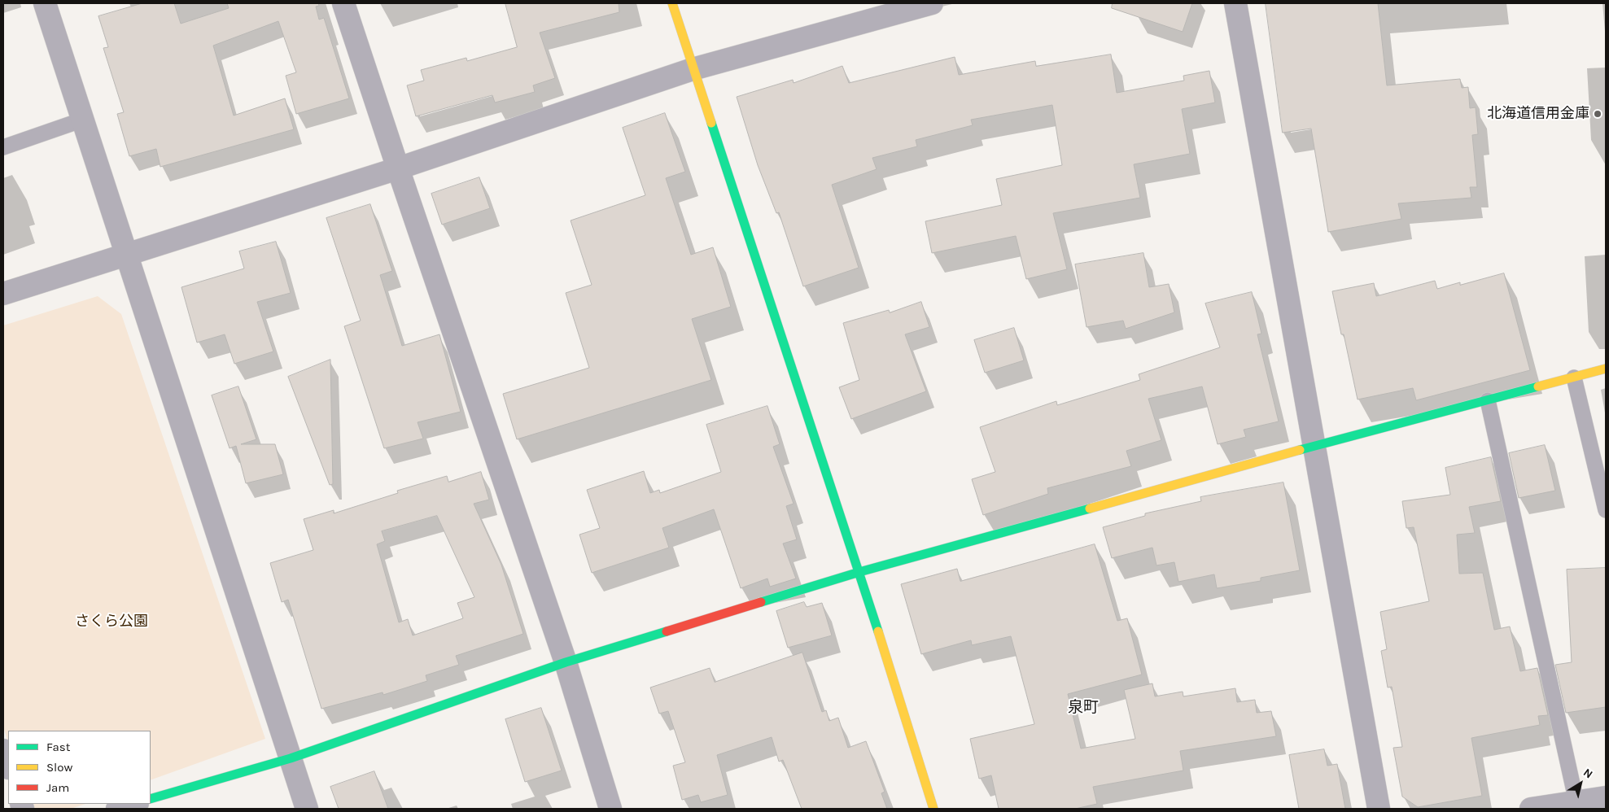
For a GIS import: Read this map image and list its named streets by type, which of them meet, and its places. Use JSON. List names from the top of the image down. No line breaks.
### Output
{"districts":["泉町"],"parks":["さくら公園"],"places":["北海道信用金庫"],"legend":["Fast","Slow","Jam"],"north":"top right"}
